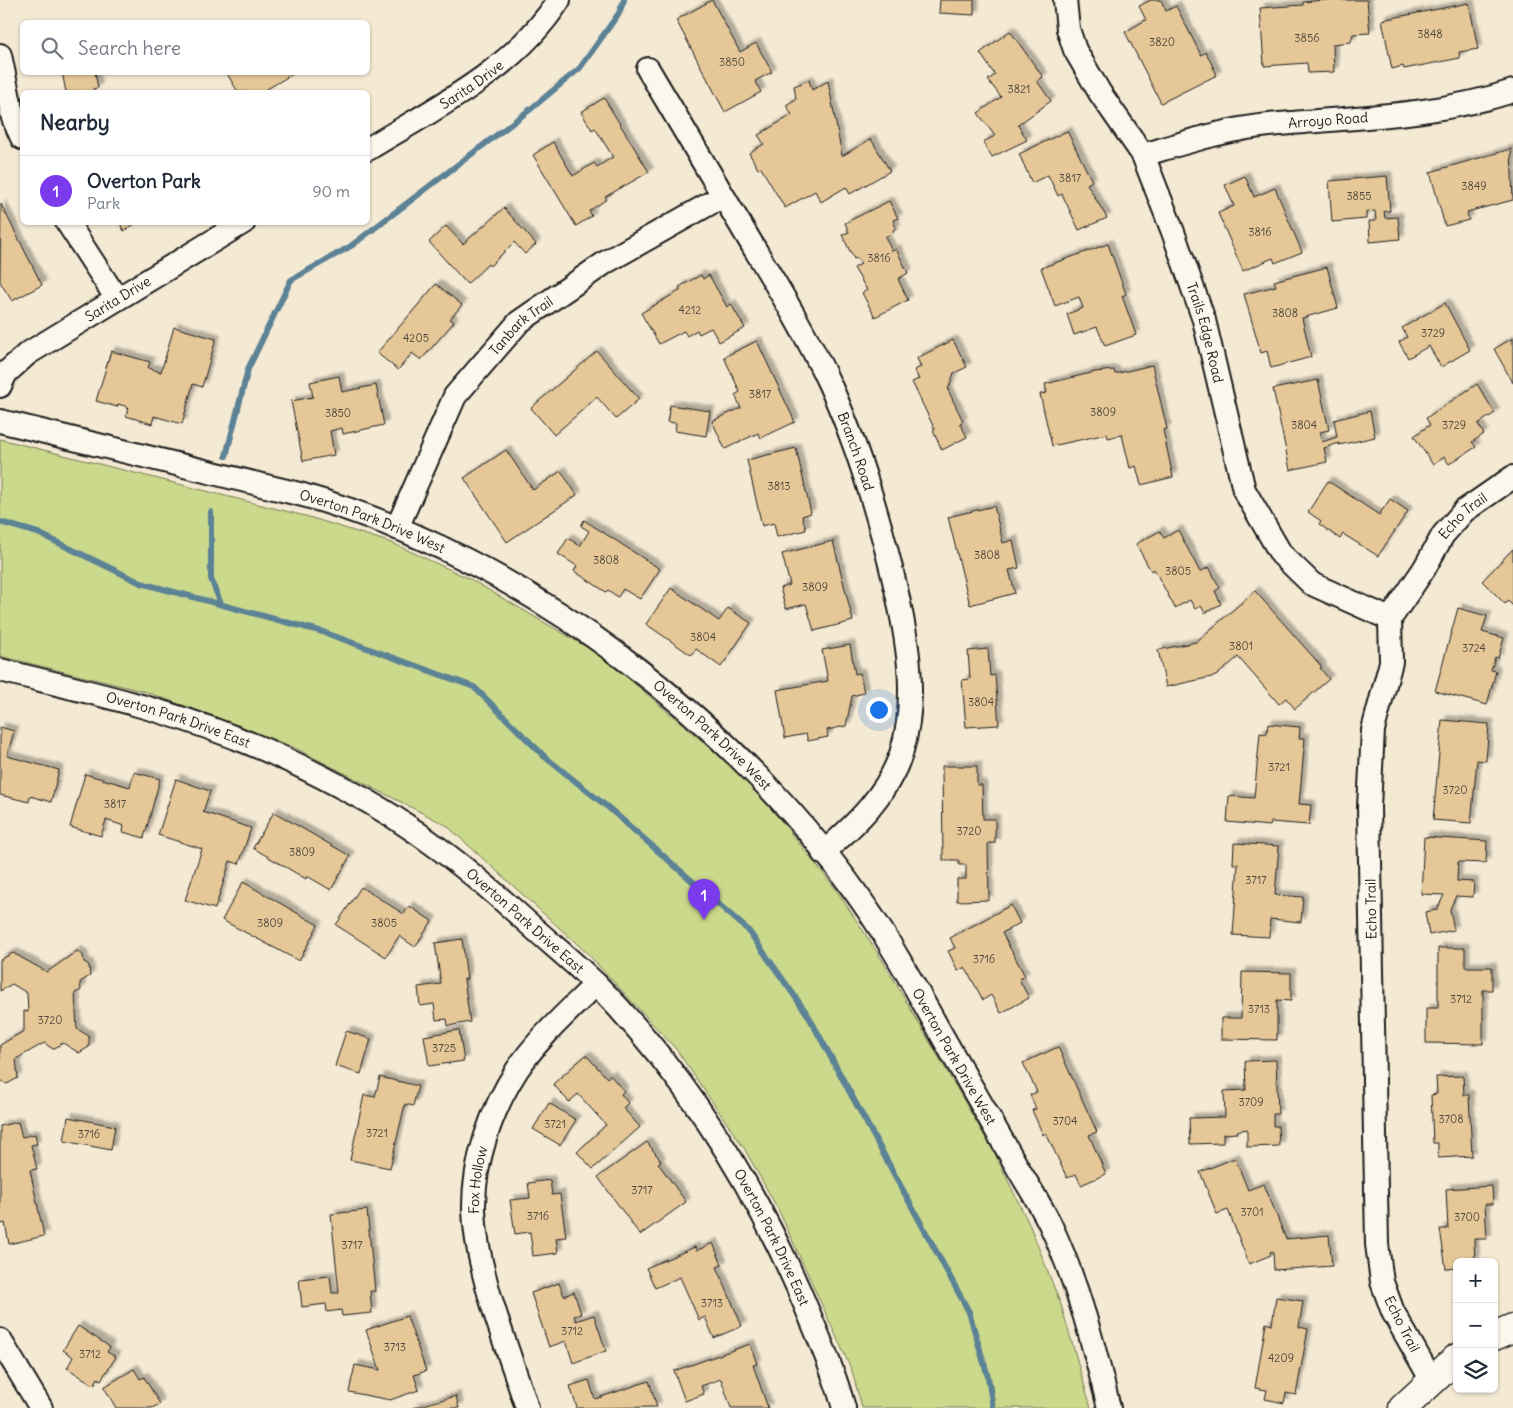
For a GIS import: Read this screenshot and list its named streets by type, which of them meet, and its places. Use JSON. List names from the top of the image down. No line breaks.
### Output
{"streets":{"street":["Sarita Drive","Arroyo Road","Tanbark Trail","Trails Edge Road","Branch Road","Echo Trail","Overton Park Drive West","Overton Park Drive East","Fox Hollow"]},"crossings":[["Arroyo Road","Trails Edge Road"],["Tanbark Trail","Branch Road"],["Tanbark Trail","Overton Park Drive West"],["Trails Edge Road","Echo Trail"],["Branch Road","Overton Park Drive West"],["Overton Park Drive East","Fox Hollow"]],"house_numbers":["3848","3856","3820","3850","3821","3817","3849","3855","3816","3816","4212","3808","3729","4205","3817","3809","3850","3804","3729","3813","3808","3808","3805","3809","3804","3801","3724","3804","3721","3720","3817","3720","3809","3717","3809","3805","3716","3712","3713","3720","3725","3709","3708","3704","3721","3721","3716","3717","3701","3716","3700","3717","3713","3712","3713","3712","4209"],"page":{"search":"Search here","heading":"Nearby","list":[{"mark":"1","name":"Overton Park","note":"Park","value":"90 m"}],"pins":"1","map_buttons":["+","−"]}}
